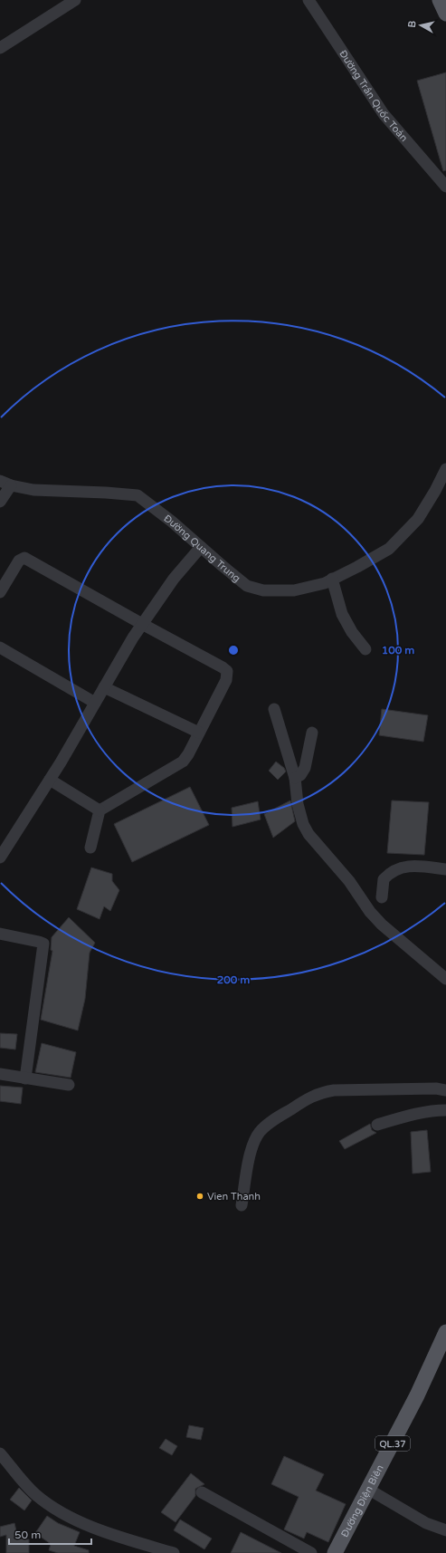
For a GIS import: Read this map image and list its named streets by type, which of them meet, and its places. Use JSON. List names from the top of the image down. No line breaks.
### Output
{"streets":{"main road":["QL.37","Đường Điện Biên"],"street":["Đường Trần Quốc Toản","Đường Quang Trung"]},"places":["Vien Thanh"],"scale_bar":"50 m","north":"left","rings":["100 m","200 m"]}
